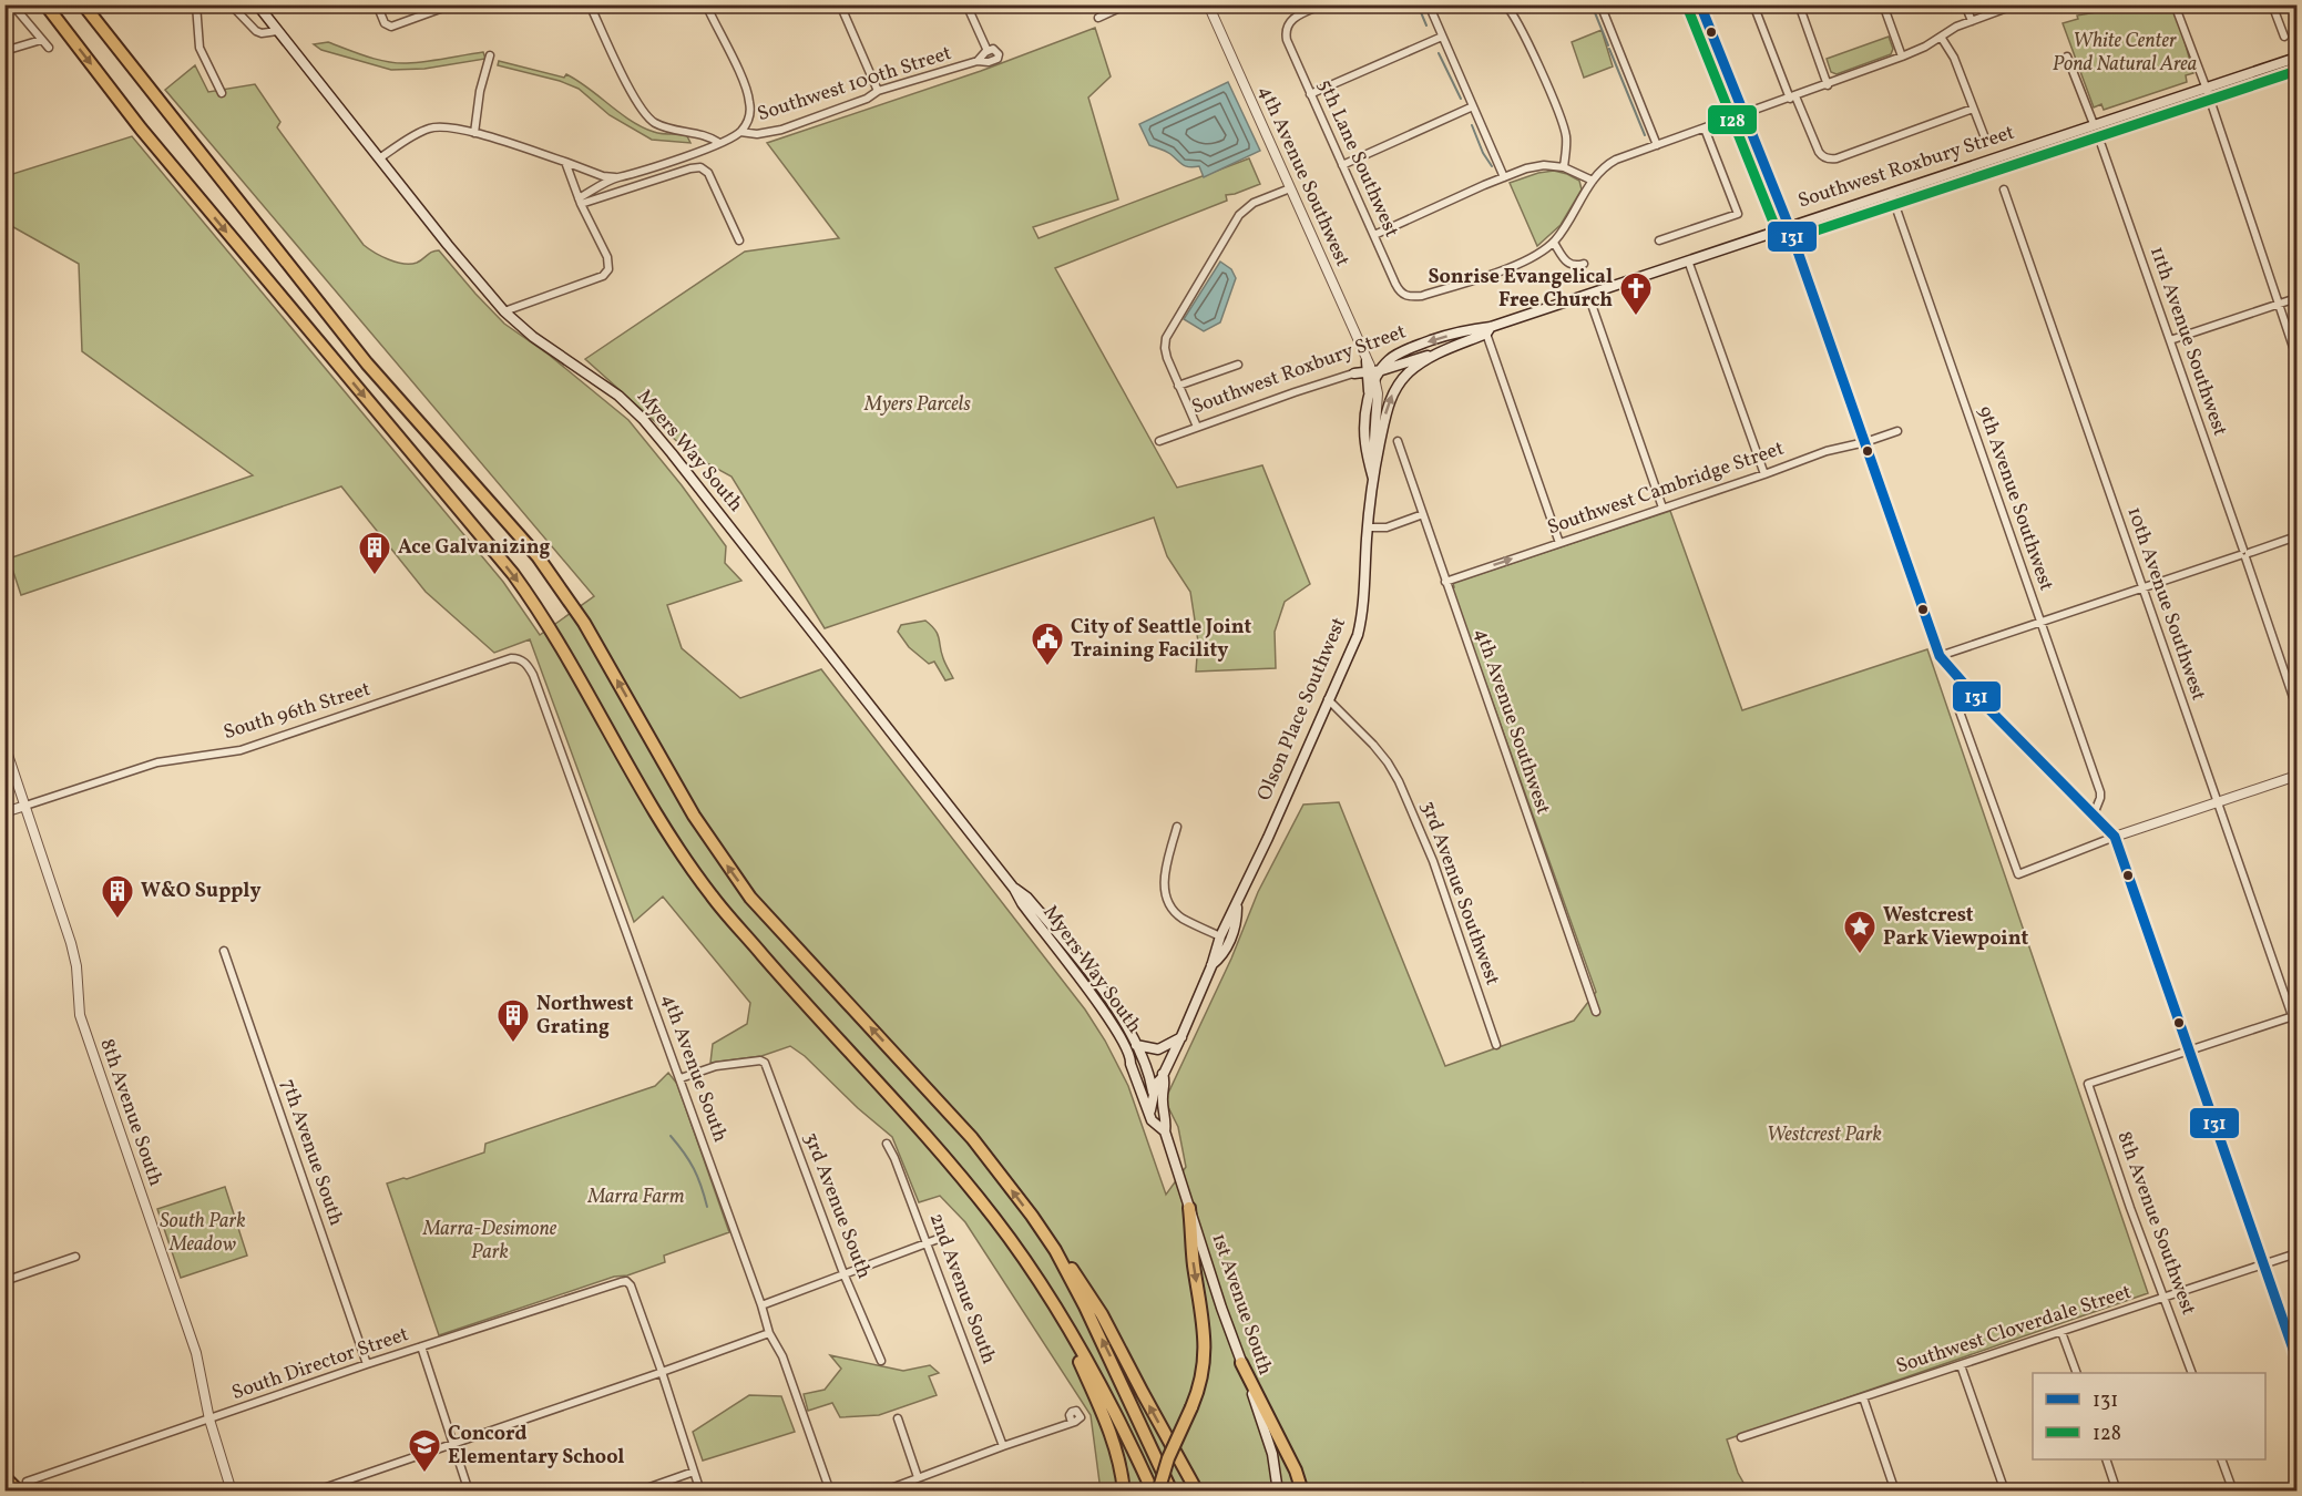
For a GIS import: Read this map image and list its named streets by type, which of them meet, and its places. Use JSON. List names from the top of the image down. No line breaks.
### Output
{"streets":{"main road":["Southwest Roxbury Street","Myers Way South","Olson Place Southwest","1st Avenue South"],"street":["Southwest 100th Street","5th Lane Southwest","4th Avenue Southwest","11th Avenue Southwest","Southwest Cambridge Street","9th Avenue Southwest","10th Avenue Southwest","South 96th Street","3rd Avenue Southwest","4th Avenue South","8th Avenue South","7th Avenue South","3rd Avenue South","8th Avenue Southwest","2nd Avenue South","Southwest Cloverdale Street","South Director Street"]},"crossings":[["Southwest Roxbury Street","9th Avenue Southwest"],["Southwest Roxbury Street","Olson Place Southwest"],["4th Avenue Southwest","Southwest Cambridge Street"],["4th Avenue Southwest","Olson Place Southwest"],["Myers Way South","Olson Place Southwest"],["Myers Way South","1st Avenue South"],["Olson Place Southwest","3rd Avenue Southwest"],["Olson Place Southwest","1st Avenue South"],["South 96th Street","4th Avenue South"],["South 96th Street","8th Avenue South"],["4th Avenue South","3rd Avenue South"],["8th Avenue South","South Director Street"],["7th Avenue South","South Director Street"],["8th Avenue Southwest","Southwest Cloverdale Street"]],"parks":["White Center Pond Natural Area","Myers Parcels","Westcrest Park","Marra Farm","South Park Meadow","Marra-Desimone Park"],"places":{"church":["Sonrise Evangelical Free Church"],"building":["Ace Galvanizing","W&O Supply","Northwest Grating"],"public building":["City of Seattle Joint Training Facility"],"place":["Westcrest Park Viewpoint"],"school or university":["Concord Elementary School"]},"lines":["transit line 131","transit line 128"],"legend":["131","128"]}
